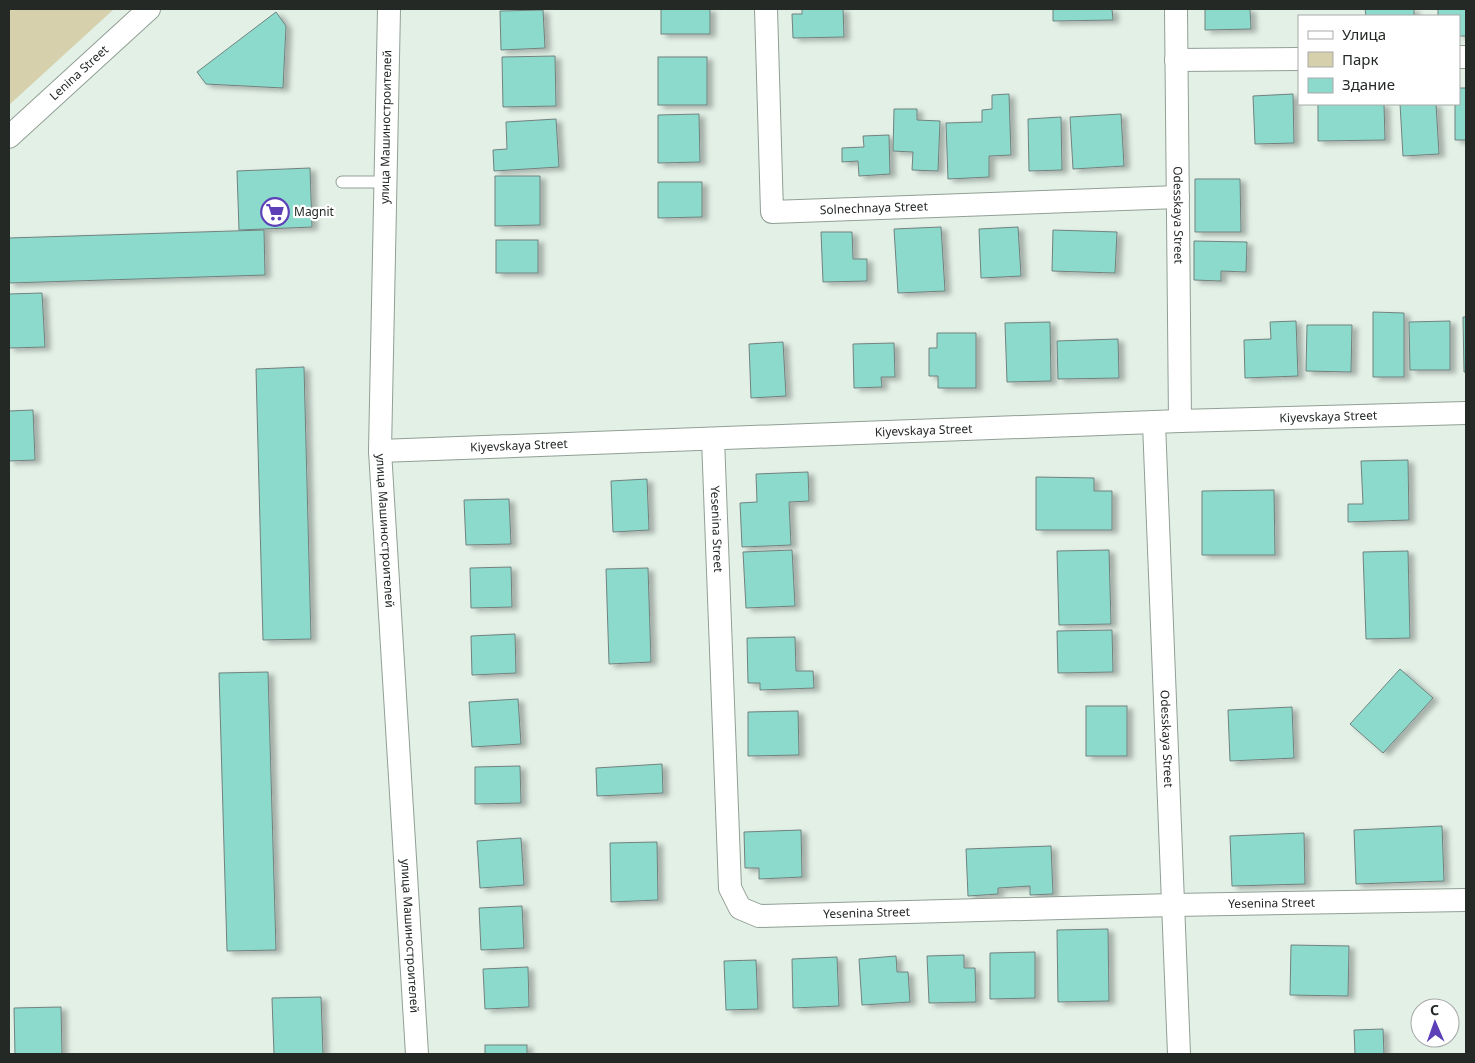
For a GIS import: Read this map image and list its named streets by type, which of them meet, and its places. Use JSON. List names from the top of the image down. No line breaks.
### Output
{"streets":{"street":["Lenina Street","улица Машиностроителей","Solnechnaya Street","Odesskaya Street","Kiyevskaya Street","Yesenina Street"]},"crossings":[["улица Машиностроителей","Kiyevskaya Street"],["Solnechnaya Street","Odesskaya Street"],["Odesskaya Street","Kiyevskaya Street"],["Odesskaya Street","Yesenina Street"],["Kiyevskaya Street","Yesenina Street"]],"places":{"supermarket":["Magnit"]},"legend":["Улица","Парк","Здание"],"north":"top"}
